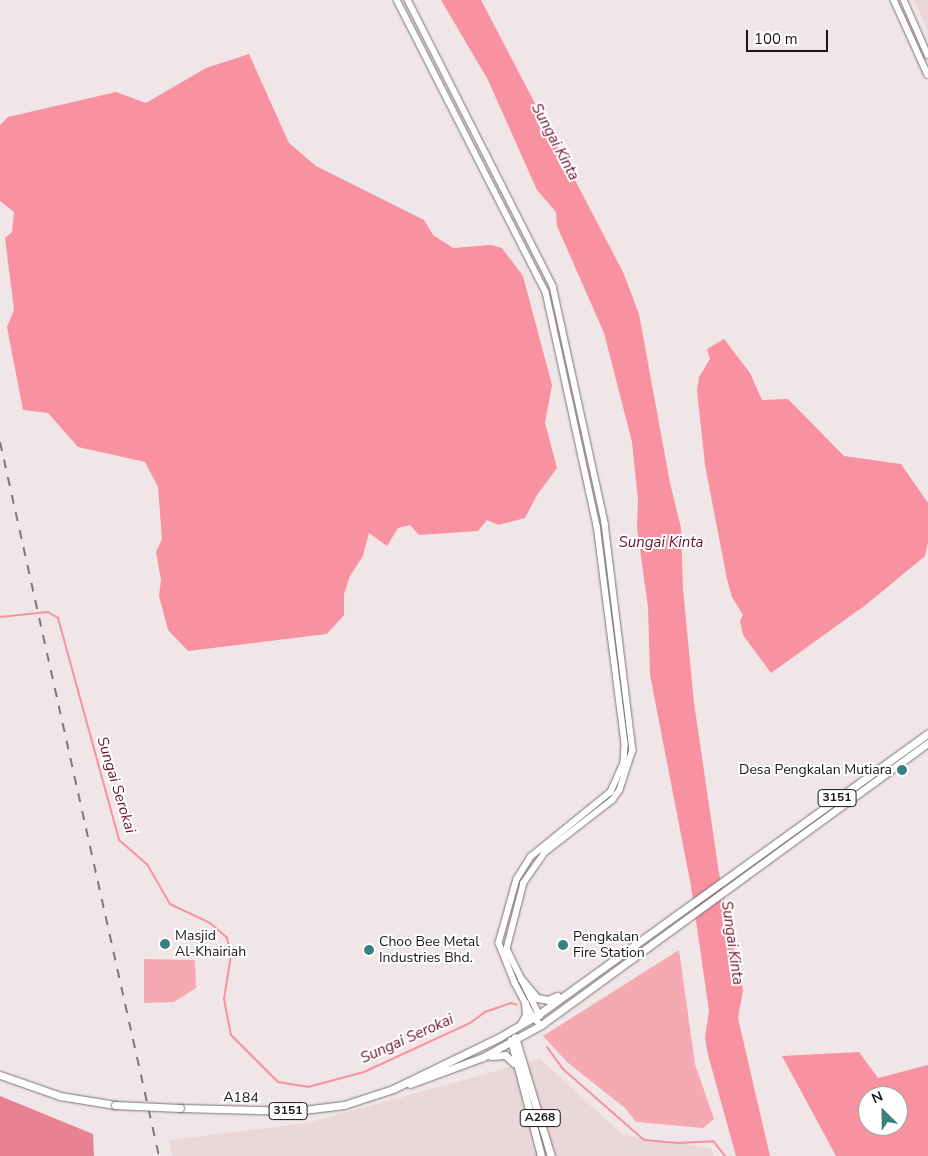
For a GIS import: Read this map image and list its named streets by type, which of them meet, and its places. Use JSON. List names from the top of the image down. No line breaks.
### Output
{"streets":{"main road":["3151","A184","A268"]},"crossings":[["3151","A184"],["3151","A268"]],"water":["Sungai Kinta","Sungai Serokai"],"places":["Desa Pengkalan Mutiara","Masjid Al-Khairiah","Pengkalan Fire Station","Choo Bee Metal Industries Bhd."],"scale_bar":"100 m","north":"top left"}
